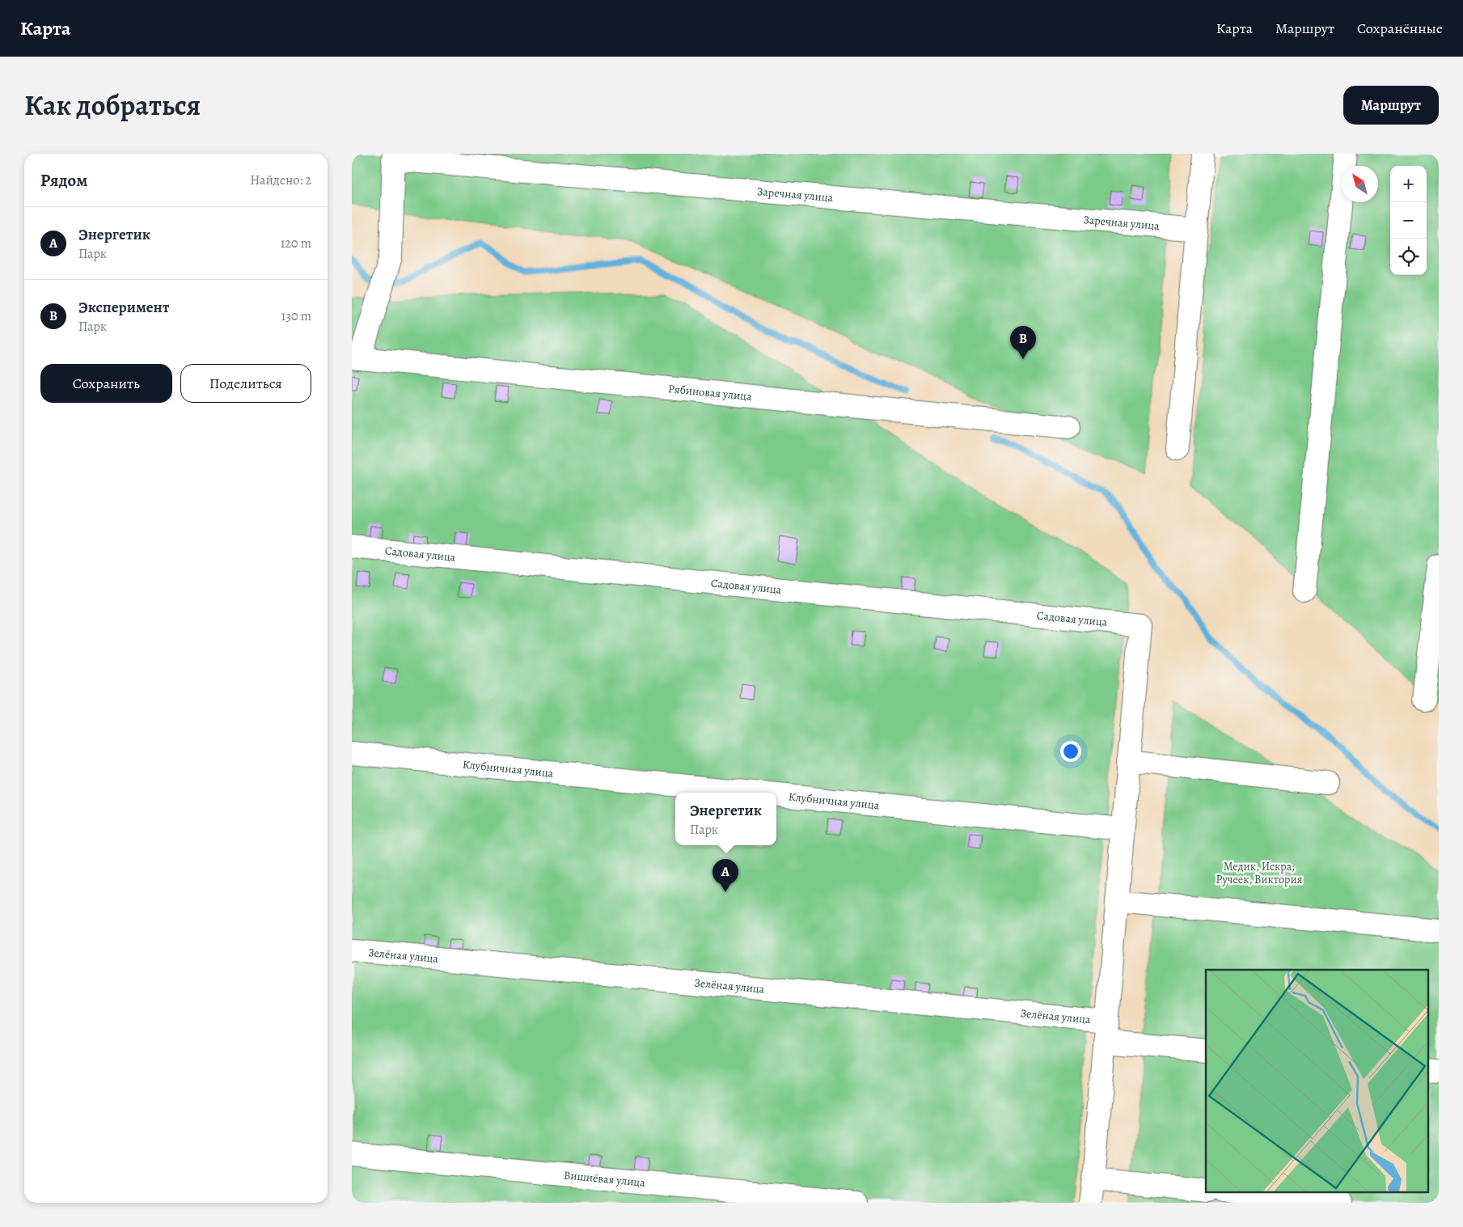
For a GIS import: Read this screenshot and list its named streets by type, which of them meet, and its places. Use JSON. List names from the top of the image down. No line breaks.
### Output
{"streets":{"lane":["Заречная улица","Рябиновая улица","Садовая улица","Клубничная улица","Зелёная улица","Вишнёвая улица"]},"parks":["Медик, Искра, Ручеек, Виктория"],"north":"top left","page":{"header":"Карта","nav":["Карта","Маршрут","Сохранённые"],"title":"Как добраться","buttons":["Маршрут",["Сохранить","Поделиться"]],"heading":["Рядом","Найдено: 2"],"map_buttons":["+","−"],"list":[{"mark":"A","name":"Энергетик","note":"Парк","value":"120 m"},{"mark":"B","name":"Эксперимент","note":"Парк","value":"130 m"}],"pins":["B","A"],"popup":["Энергетик","Парк"]}}
